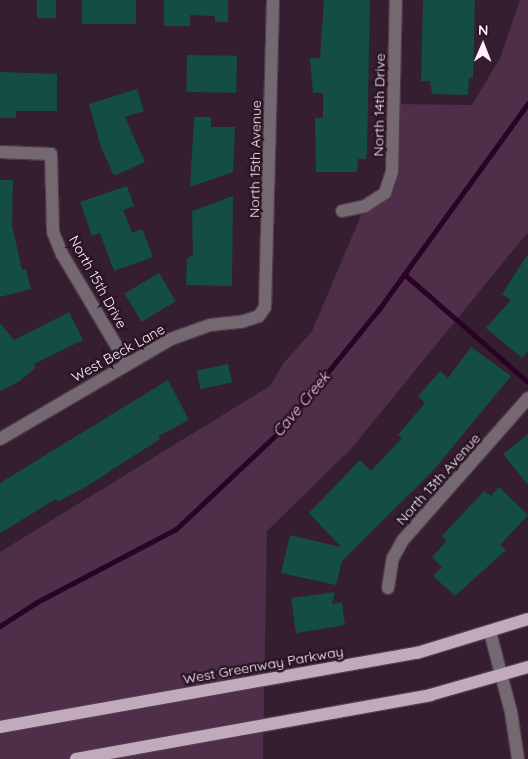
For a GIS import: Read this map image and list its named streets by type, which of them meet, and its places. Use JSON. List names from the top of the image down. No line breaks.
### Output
{"streets":{"main road":["West Greenway Parkway"],"street":["North 14th Drive","North 15th Avenue","North 15th Drive","West Beck Lane","North 13th Avenue"]},"crossings":[["North 15th Avenue","West Beck Lane"],["North 15th Drive","West Beck Lane"]],"water":["Cave Creek"],"north":"top"}
